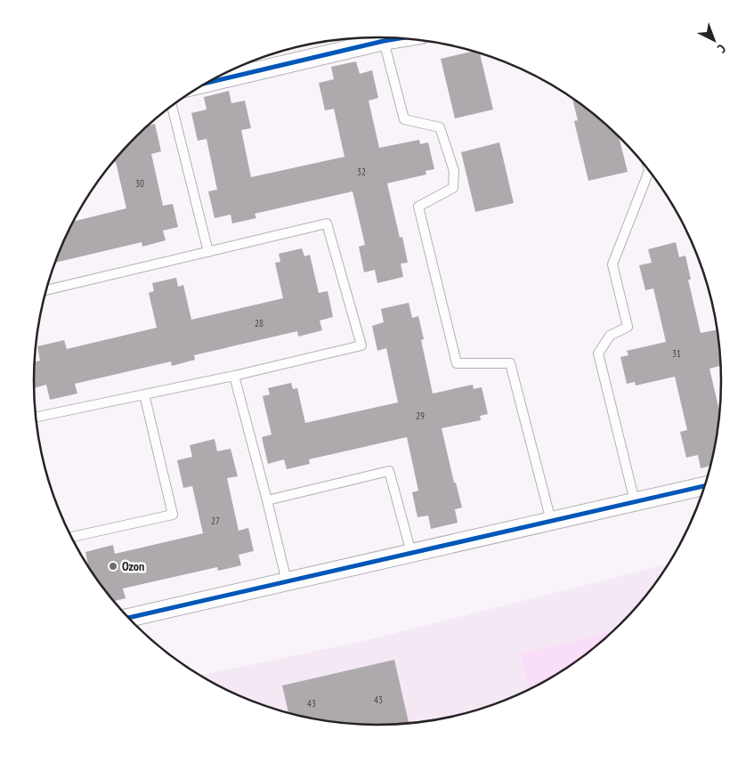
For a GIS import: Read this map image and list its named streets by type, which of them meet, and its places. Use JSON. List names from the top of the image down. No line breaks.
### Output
{"places":["Ozon"],"house_numbers":["32","30","28","31","29","27","43","43"],"north":"bottom right"}
